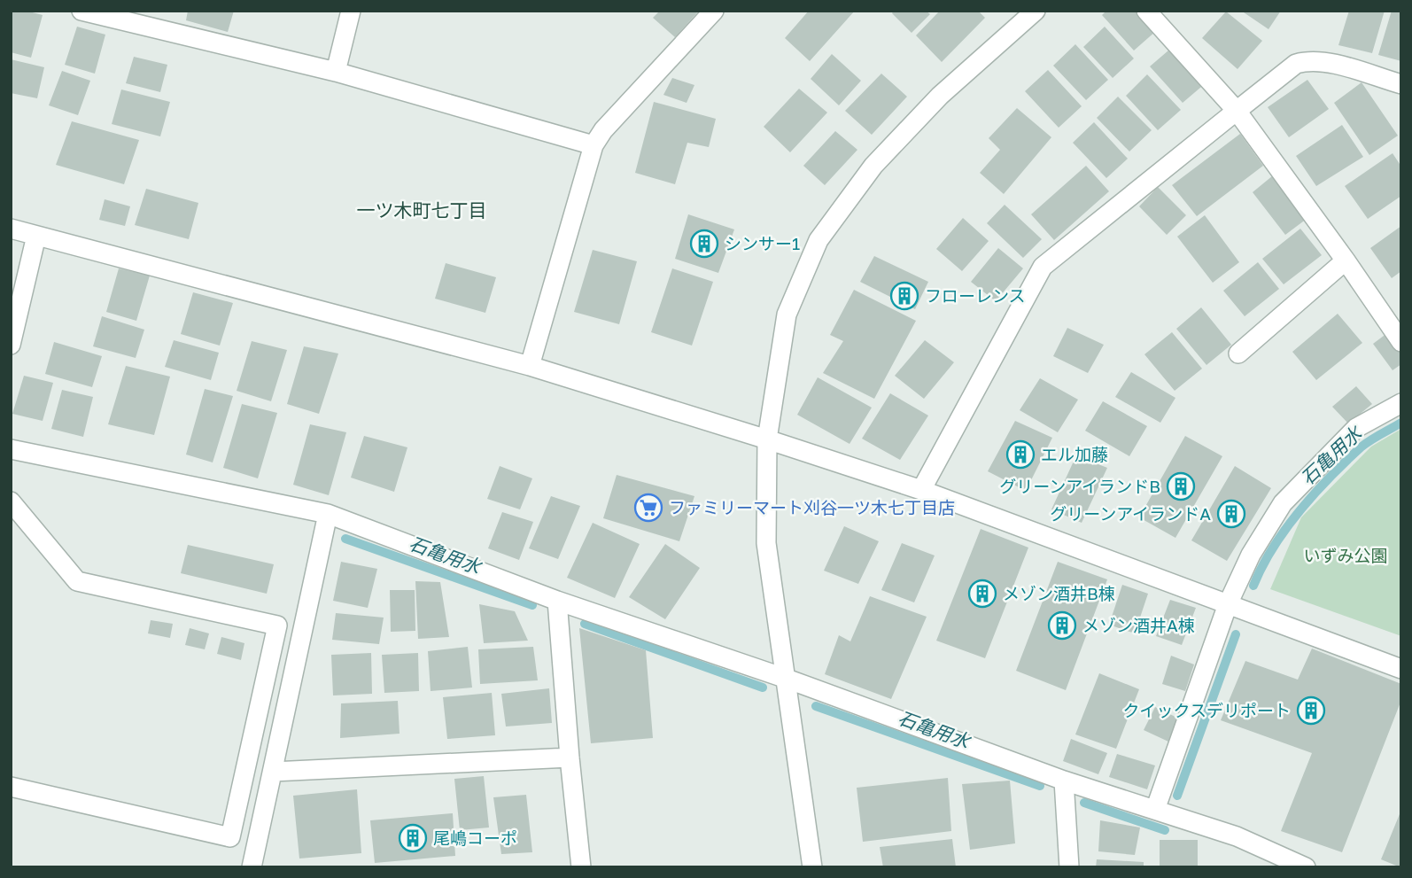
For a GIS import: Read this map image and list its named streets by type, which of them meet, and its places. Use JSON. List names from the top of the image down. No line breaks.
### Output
{"districts":["一ツ木町七丁目"],"water":["石亀用水"],"parks":["いずみ公園"],"places":{"building":["シンサー1","フローレンス","エル加藤","グリーンアイランドB","グリーンアイランドA","メゾン酒井B棟","メゾン酒井A棟","クイックスデリポート","尾嶋コーポ"],"supermarket":["ファミリーマート刈谷一ツ木七丁目店"]}}
